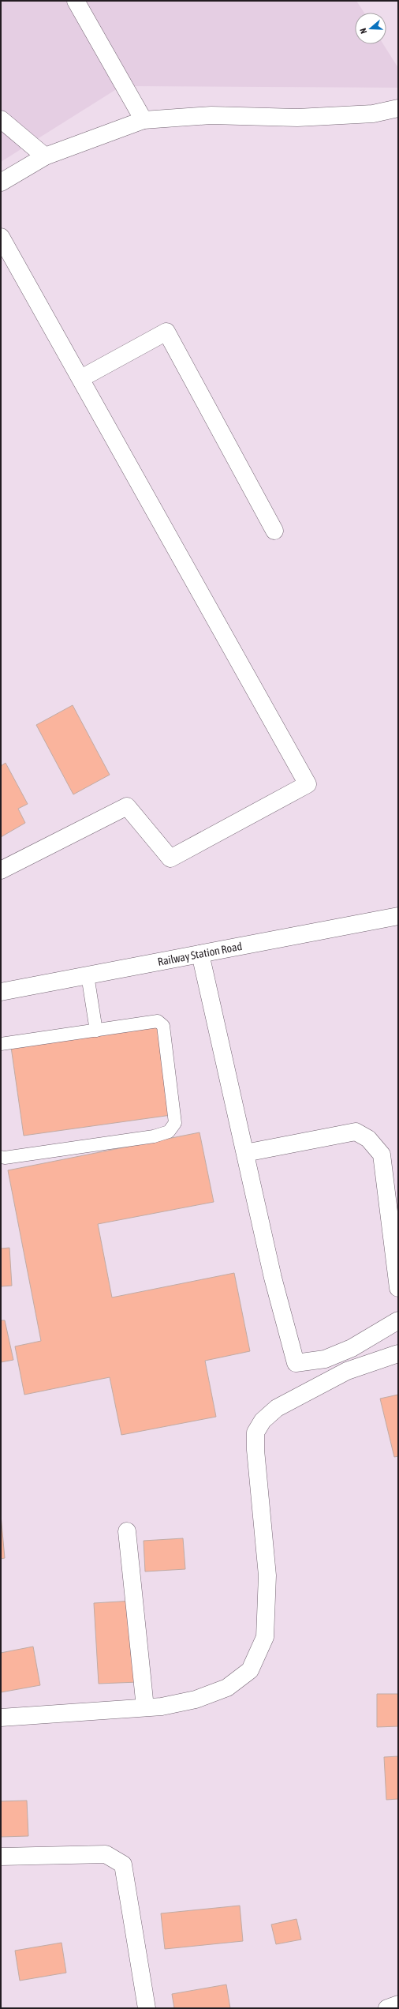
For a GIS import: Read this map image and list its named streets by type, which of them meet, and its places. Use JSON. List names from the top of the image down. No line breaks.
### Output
{"streets":{"street":["Railway Station Road"]},"north":"left"}
